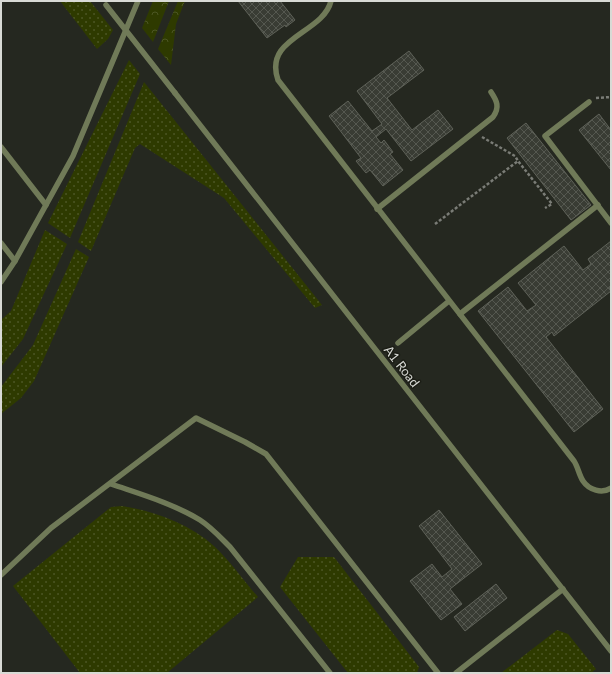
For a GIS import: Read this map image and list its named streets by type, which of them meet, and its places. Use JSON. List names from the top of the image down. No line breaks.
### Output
{"streets":{"lane":["A1 Road"]}}
